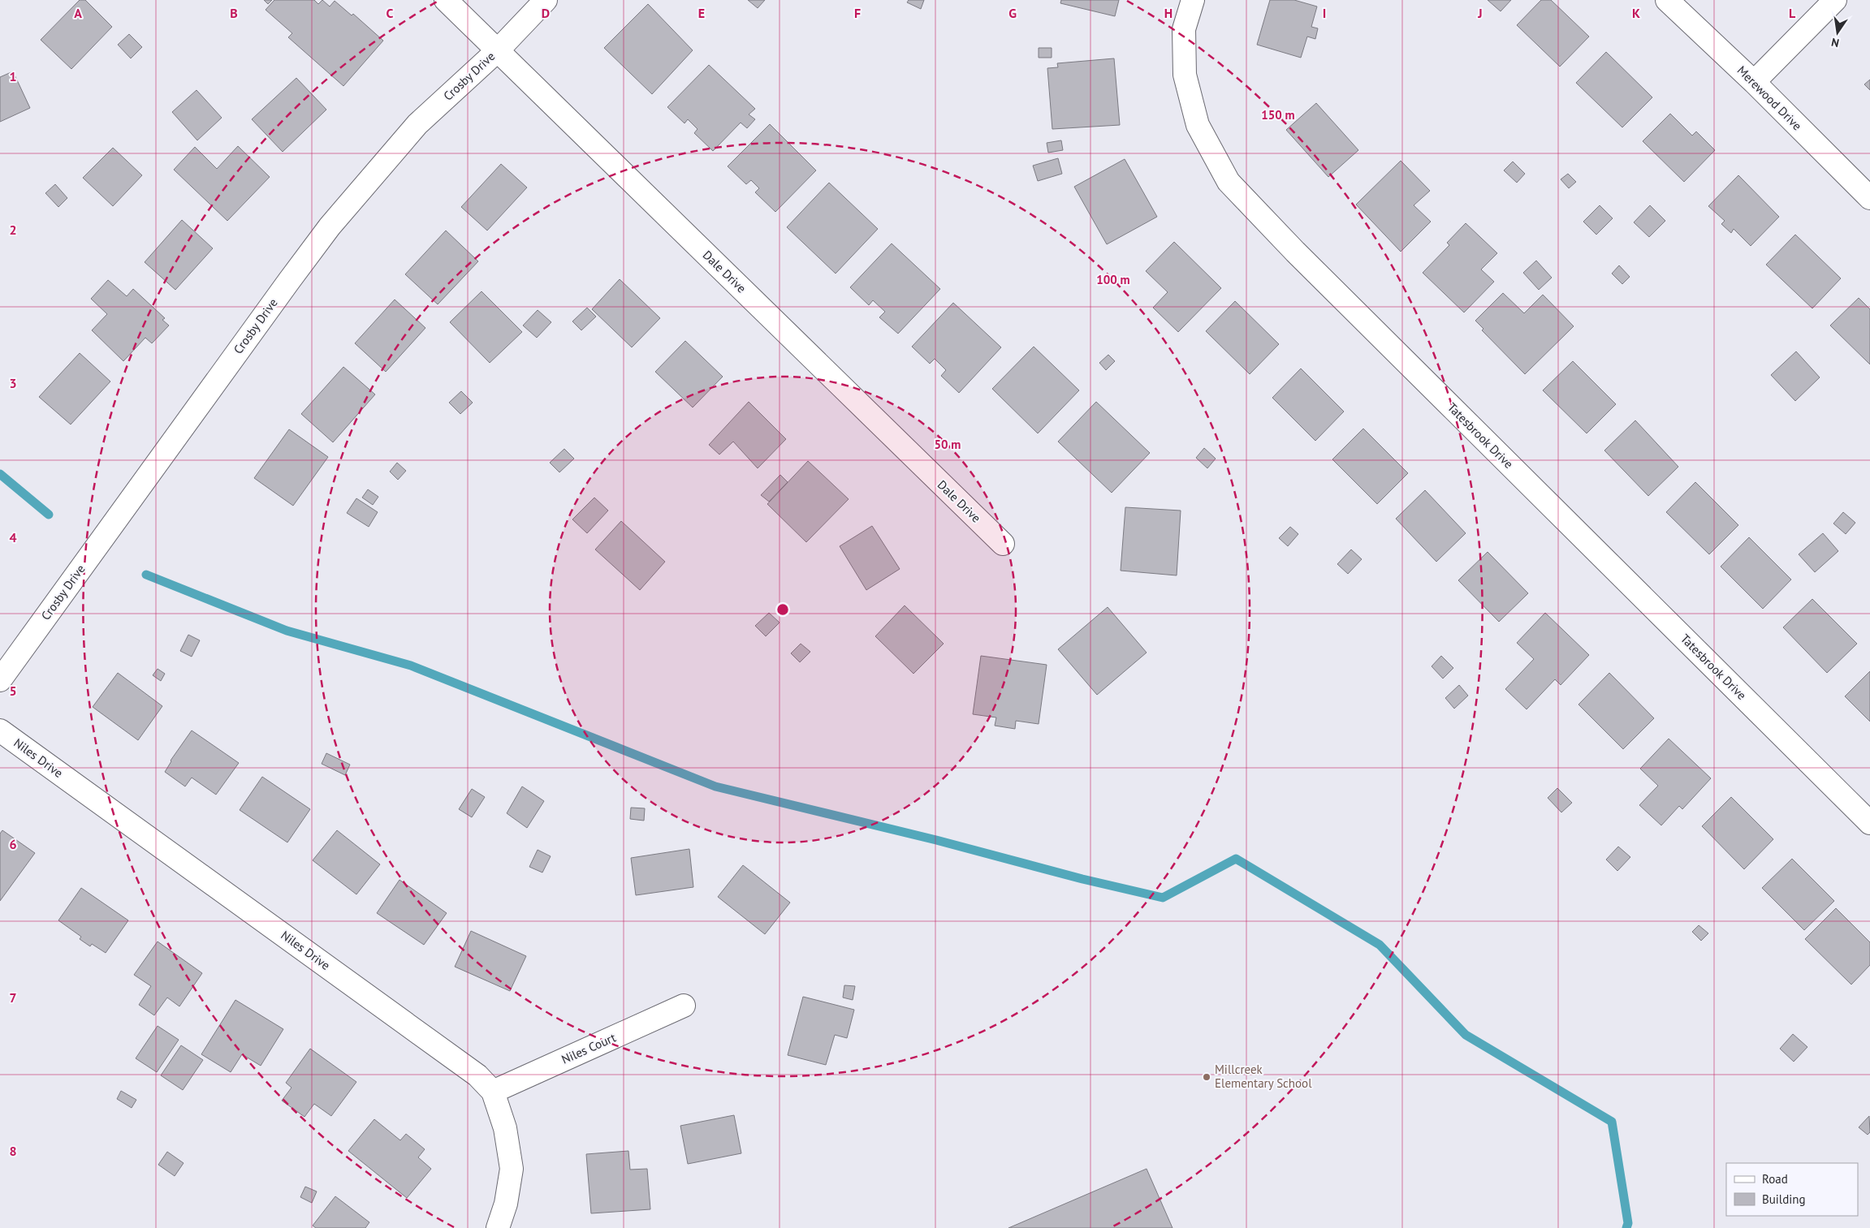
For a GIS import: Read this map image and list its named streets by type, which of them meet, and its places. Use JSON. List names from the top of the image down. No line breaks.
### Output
{"streets":{"street":["Crosby Drive","Merewood Drive","Dale Drive","Tatesbrook Drive","Niles Drive","Niles Court"]},"crossings":[["Crosby Drive","Dale Drive"],["Niles Drive","Niles Court"]],"places":["Millcreek Elementary School"],"legend":["Road","Building"],"north":"bottom","grid":{"columns":["A","B","C","D","E","F","G","H","I","J","K","L"],"rows":["1","2","3","4","5","6","7","8"]},"rings":["150 m","100 m","50 m"]}
